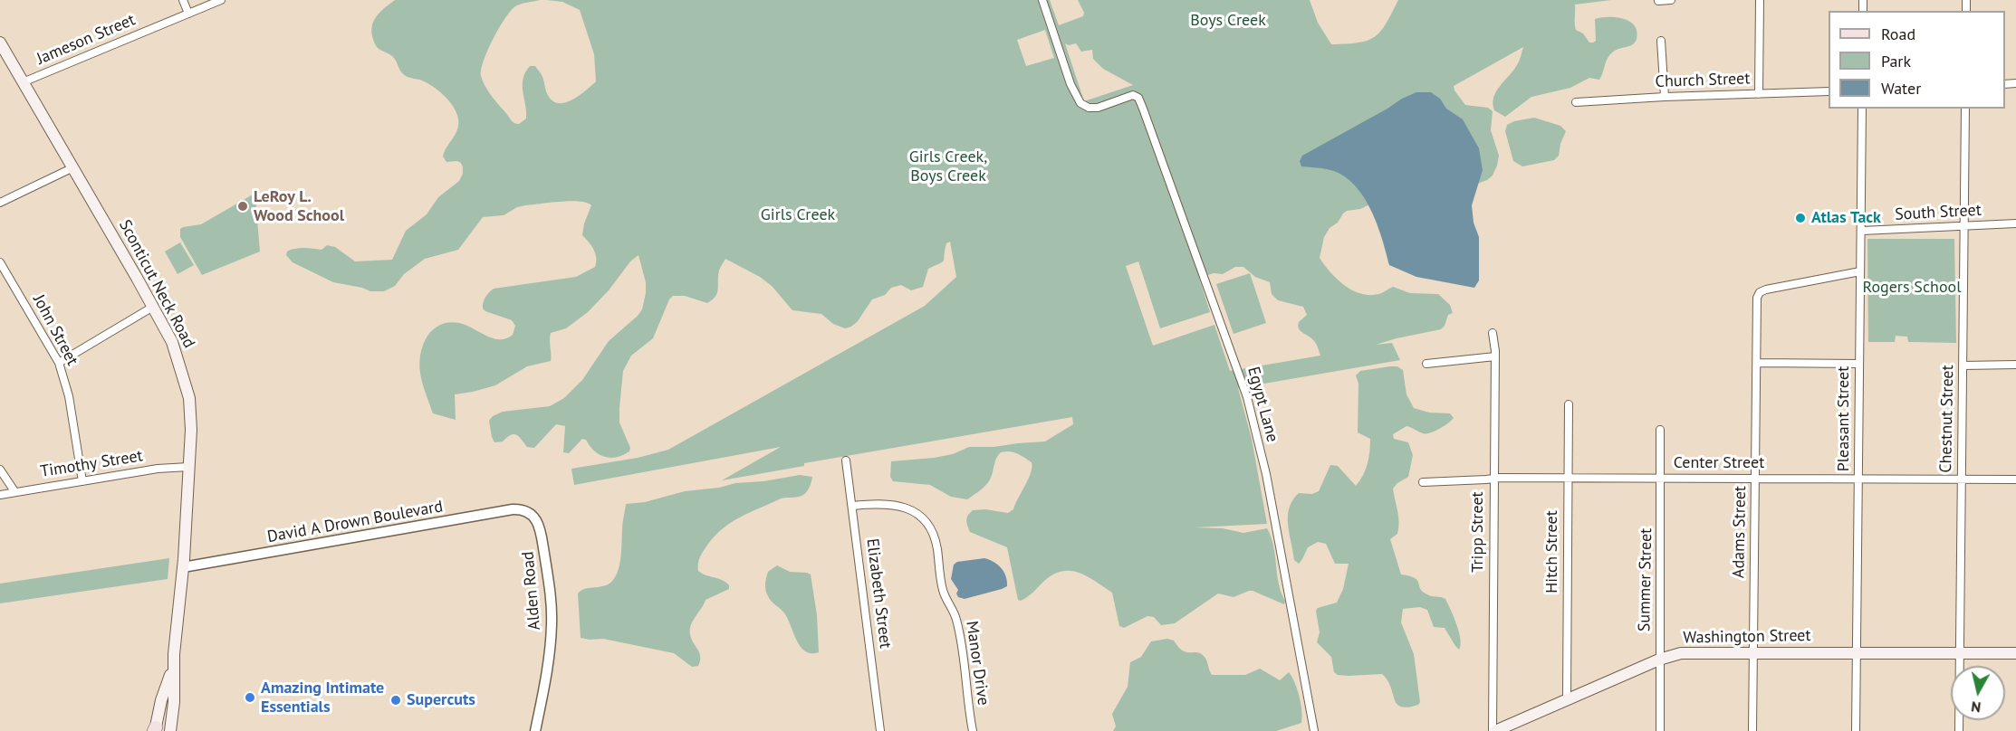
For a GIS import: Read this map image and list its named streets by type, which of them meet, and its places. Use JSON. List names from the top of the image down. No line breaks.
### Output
{"streets":{"main road":["Sconticut Neck Road","Washington Street"],"street":["Jameson Street","Church Street","South Street","John Street","Egypt Lane","Pleasant Street","Chestnut Street","Center Street","Timothy Street","David A Drown Boulevard","Tripp Street","Adams Street","Hitch Street","Summer Street","Alden Road","Elizabeth Street","Manor Drive"]},"crossings":[["Jameson Street","Sconticut Neck Road"],["South Street","Pleasant Street"],["South Street","Chestnut Street"],["Sconticut Neck Road","Timothy Street"],["Sconticut Neck Road","David A Drown Boulevard"],["John Street","Timothy Street"],["Pleasant Street","Center Street"],["Pleasant Street","Adams Street"],["Pleasant Street","Washington Street"],["Chestnut Street","Center Street"],["Chestnut Street","Washington Street"],["Center Street","Tripp Street"],["Center Street","Adams Street"],["Center Street","Hitch Street"],["Center Street","Summer Street"],["David A Drown Boulevard","Alden Road"],["Tripp Street","Washington Street"],["Adams Street","Washington Street"],["Hitch Street","Washington Street"],["Summer Street","Washington Street"],["Elizabeth Street","Manor Drive"]],"parks":["Boys Creek","Girls Creek, Boys Creek","Girls Creek","Rogers School"],"places":["LeRoy L. Wood School","Atlas Tack","Amazing Intimate Essentials","Supercuts"],"legend":["Road","Park","Water"],"north":"bottom"}
